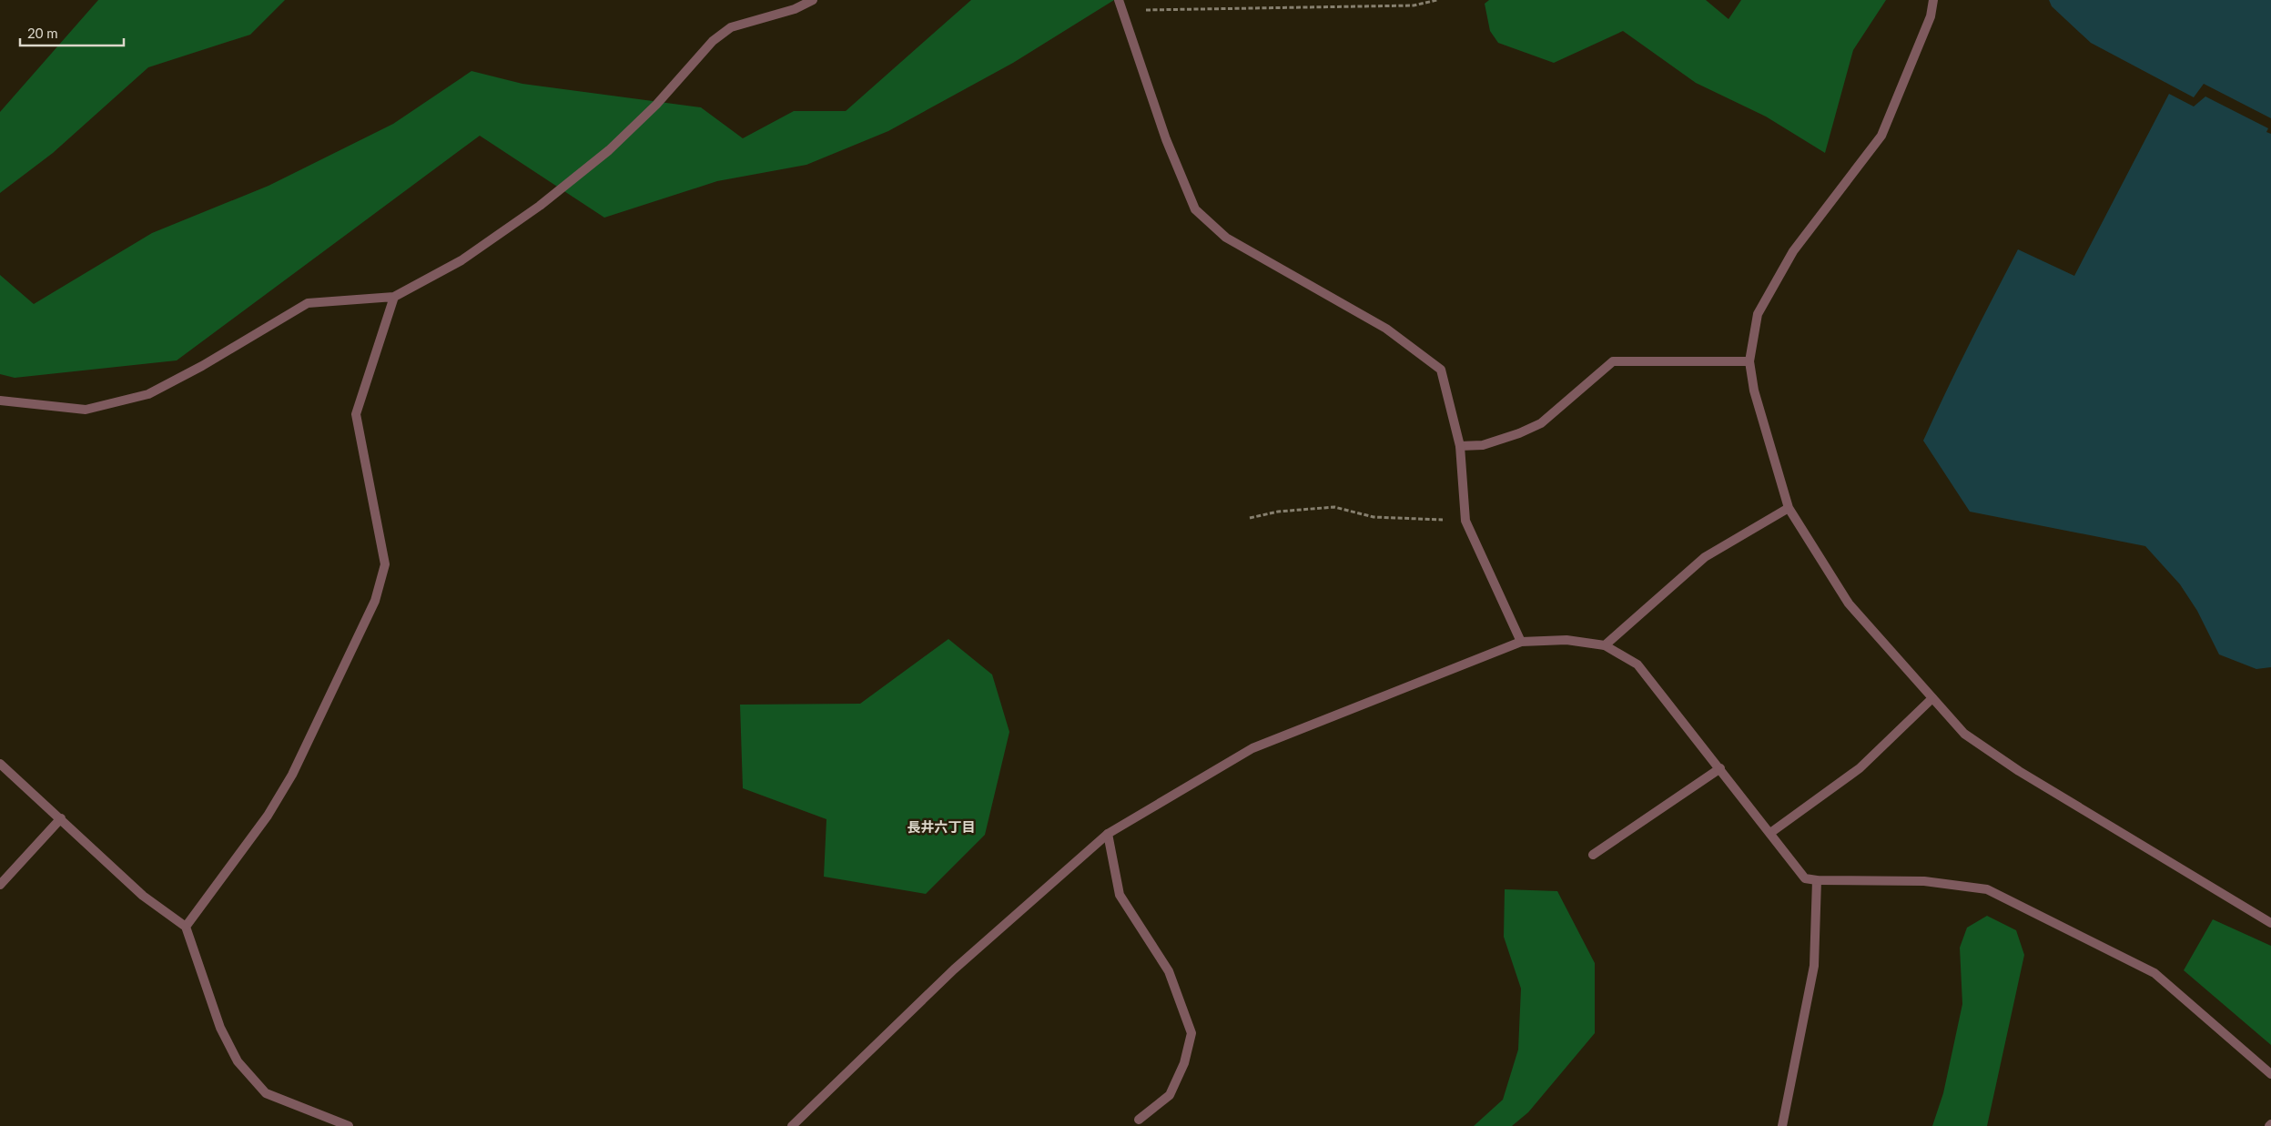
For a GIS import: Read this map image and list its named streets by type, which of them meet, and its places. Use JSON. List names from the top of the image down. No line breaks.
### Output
{"districts":["長井六丁目"],"scale_bar":"20 m"}
